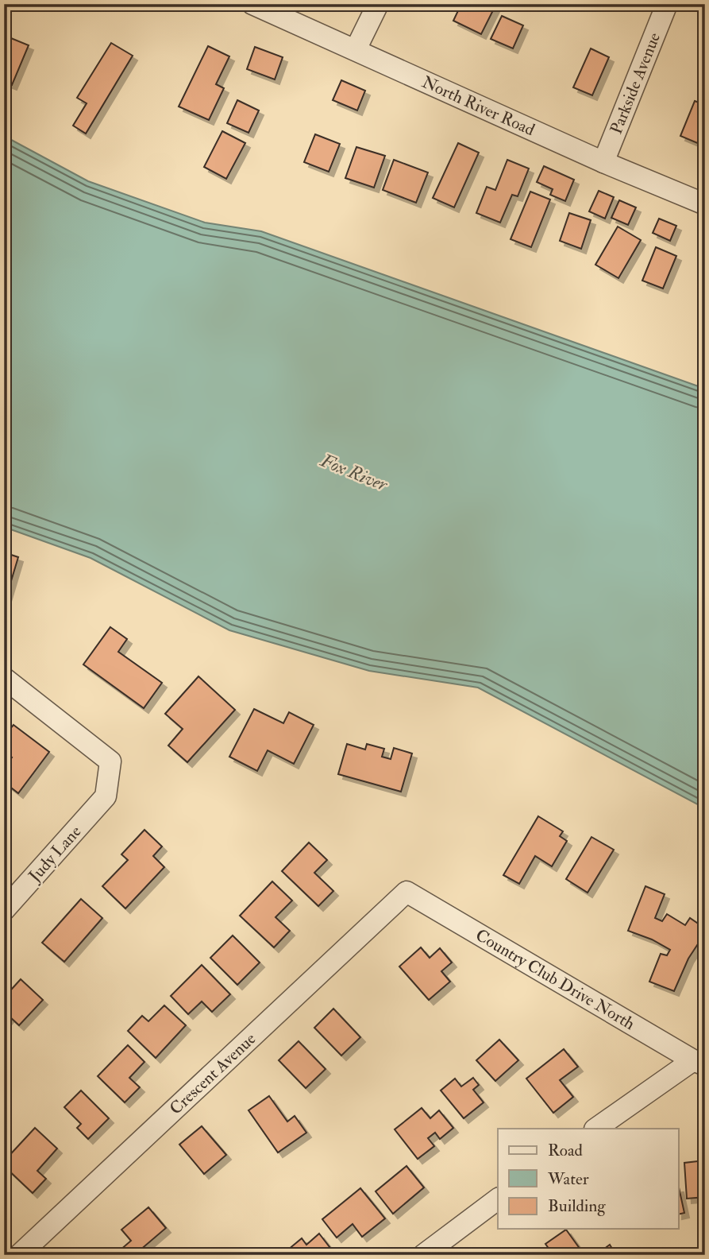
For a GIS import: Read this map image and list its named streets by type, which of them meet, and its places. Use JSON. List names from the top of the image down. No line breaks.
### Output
{"streets":{"street":["Parkside Avenue","North River Road","Judy Lane","Country Club Drive North","Crescent Avenue"]},"crossings":[["Parkside Avenue","North River Road"],["Country Club Drive North","Crescent Avenue"]],"water":["Fox River"],"legend":["Road","Water","Building"]}
